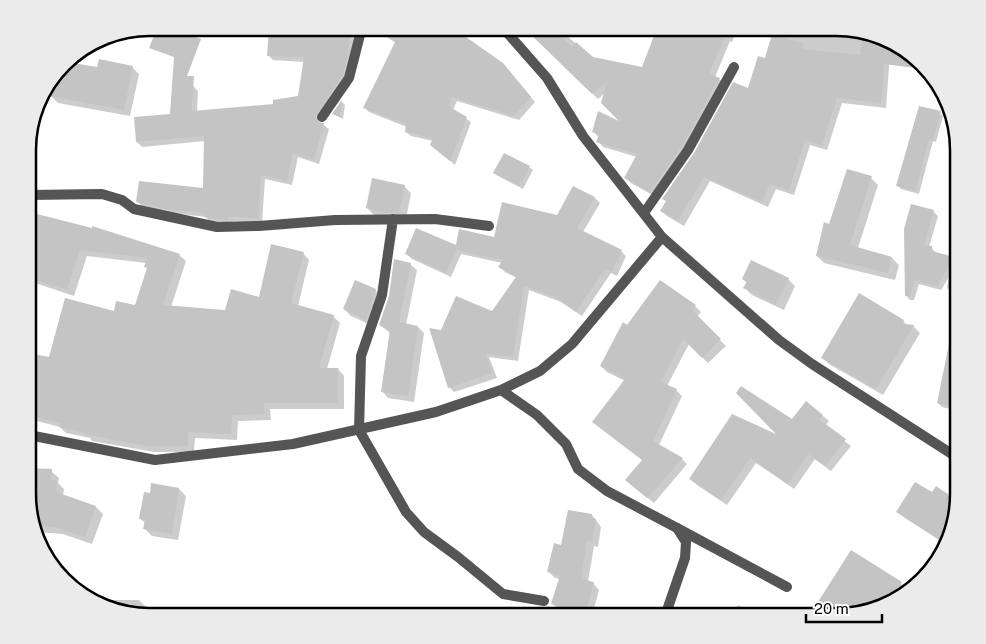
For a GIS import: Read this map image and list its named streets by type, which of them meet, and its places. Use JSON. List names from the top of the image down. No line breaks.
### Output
{"scale_bar":"20 m"}
